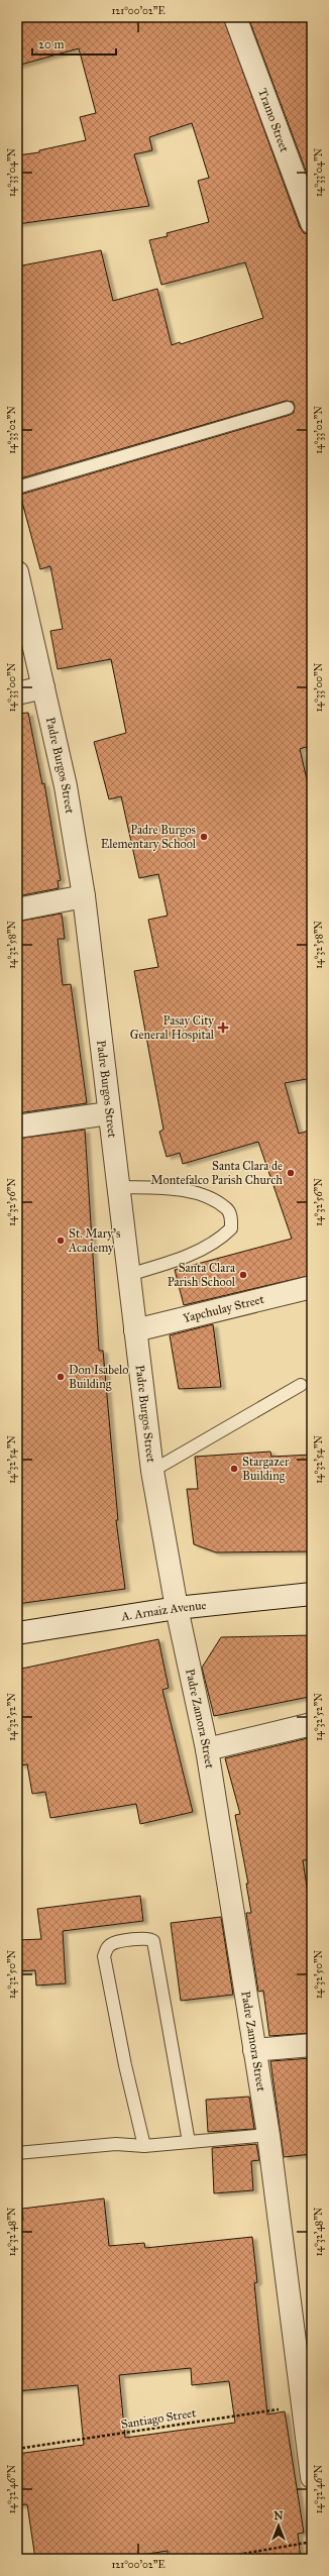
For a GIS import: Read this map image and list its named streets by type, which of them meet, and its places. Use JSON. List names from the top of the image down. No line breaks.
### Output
{"streets":{"street":["Tramo Street","Padre Burgos Street","Yapchulay Street","A. Arnaiz Avenue","Padre Zamora Street"],"path":["Santiago Street"]},"crossings":[["Padre Burgos Street","Yapchulay Street"],["Padre Burgos Street","A. Arnaiz Avenue"],["Padre Burgos Street","Padre Zamora Street"],["A. Arnaiz Avenue","Padre Zamora Street"],["Padre Zamora Street","Santiago Street"]],"places":{"other":["Padre Burgos Elementary School","Santa Clara de Montefalco Parish Church","St. Mary's Academy","Santa Clara Parish School","Don Isabelo Building","Stargazer Building"],"health":["Pasay City General Hospital"]},"scale_bar":"20 m","north":"top","coordinates":["121°00'02\"E","14°33'04\"N","14°33'02\"N","14°33'00\"N","14°32'58\"N","14°32'56\"N","14°32'54\"N","14°32'52\"N","14°32'50\"N","14°32'48\"N","14°32'46\"N"]}
